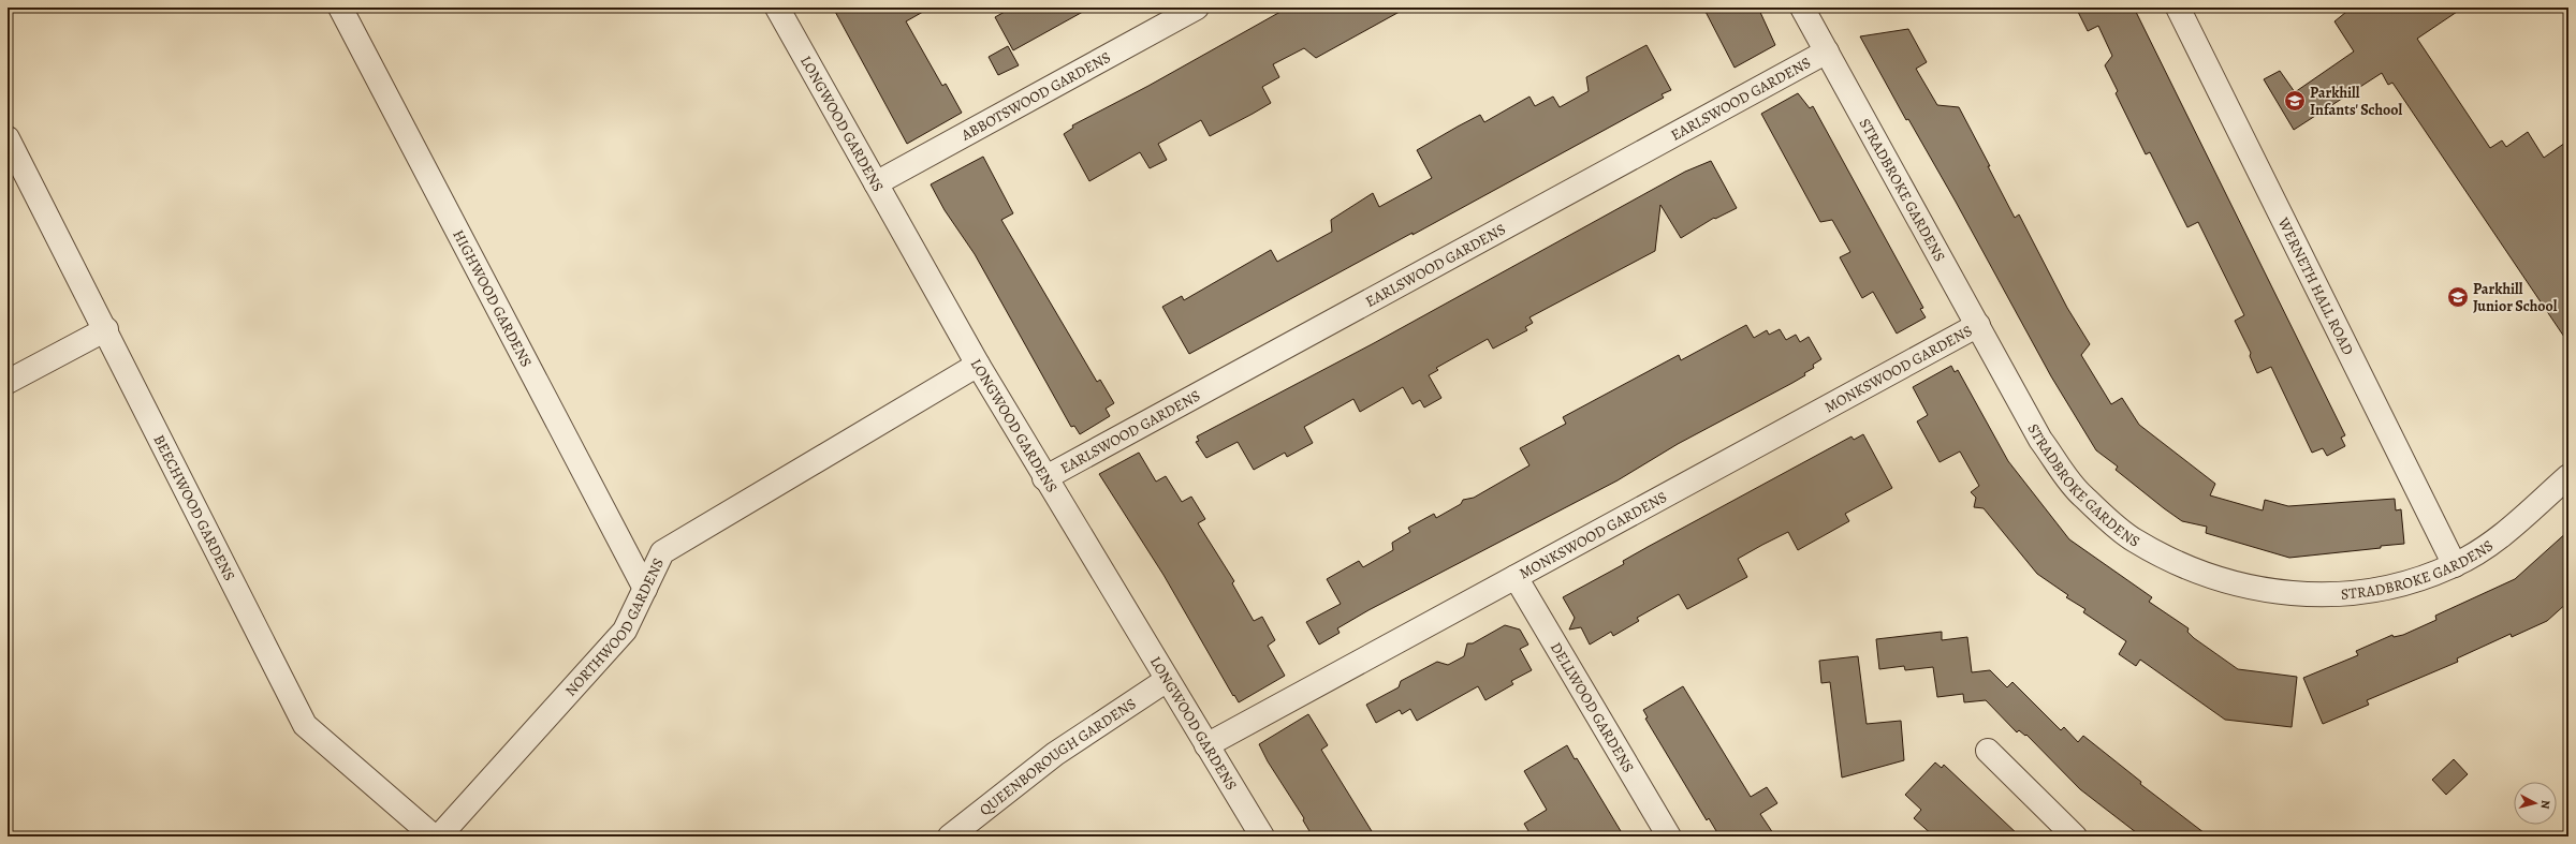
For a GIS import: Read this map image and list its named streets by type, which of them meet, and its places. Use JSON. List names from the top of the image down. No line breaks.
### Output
{"streets":{"street":["ABBOTSWOOD GARDENS","EARLSWOOD GARDENS","LONGWOOD GARDENS","STRADBROKE GARDENS","WERNETH HALL ROAD","HIGHWOOD GARDENS","MONKSWOOD GARDENS","BEECHWOOD GARDENS","NORTHWOOD GARDENS","DELLWOOD GARDENS","QUEENBOROUGH GARDENS"]},"crossings":[["ABBOTSWOOD GARDENS","LONGWOOD GARDENS"],["EARLSWOOD GARDENS","LONGWOOD GARDENS"],["EARLSWOOD GARDENS","STRADBROKE GARDENS"],["LONGWOOD GARDENS","MONKSWOOD GARDENS"],["LONGWOOD GARDENS","NORTHWOOD GARDENS"],["LONGWOOD GARDENS","QUEENBOROUGH GARDENS"],["STRADBROKE GARDENS","WERNETH HALL ROAD"],["STRADBROKE GARDENS","MONKSWOOD GARDENS"],["HIGHWOOD GARDENS","NORTHWOOD GARDENS"],["MONKSWOOD GARDENS","DELLWOOD GARDENS"]],"places":{"school or university":["Parkhill Infants' School","Parkhill Junior School"]},"north":"right"}
